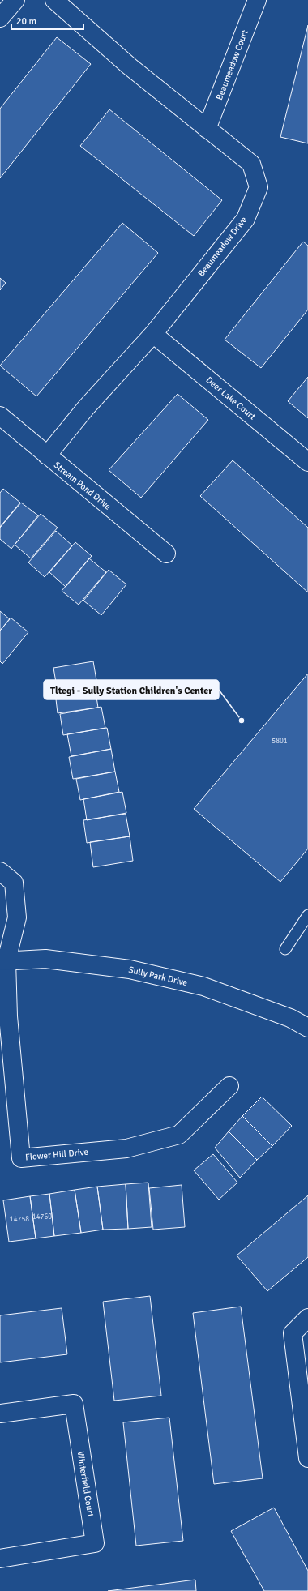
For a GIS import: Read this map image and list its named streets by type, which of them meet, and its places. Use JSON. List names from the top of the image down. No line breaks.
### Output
{"streets":{"street":["Beaumeadow Court","Beaumeadow Drive","Deer Lake Court","Stream Pond Drive","Sully Park Drive","Flower Hill Drive","Winterfield Court"]},"crossings":[["Beaumeadow Court","Beaumeadow Drive"],["Beaumeadow Drive","Deer Lake Court"],["Beaumeadow Drive","Stream Pond Drive"],["Sully Park Drive","Flower Hill Drive"]],"places":["Tltegi - Sully Station Children's Center"],"house_numbers":["5801","14760","14758"],"scale_bar":"20 m"}
